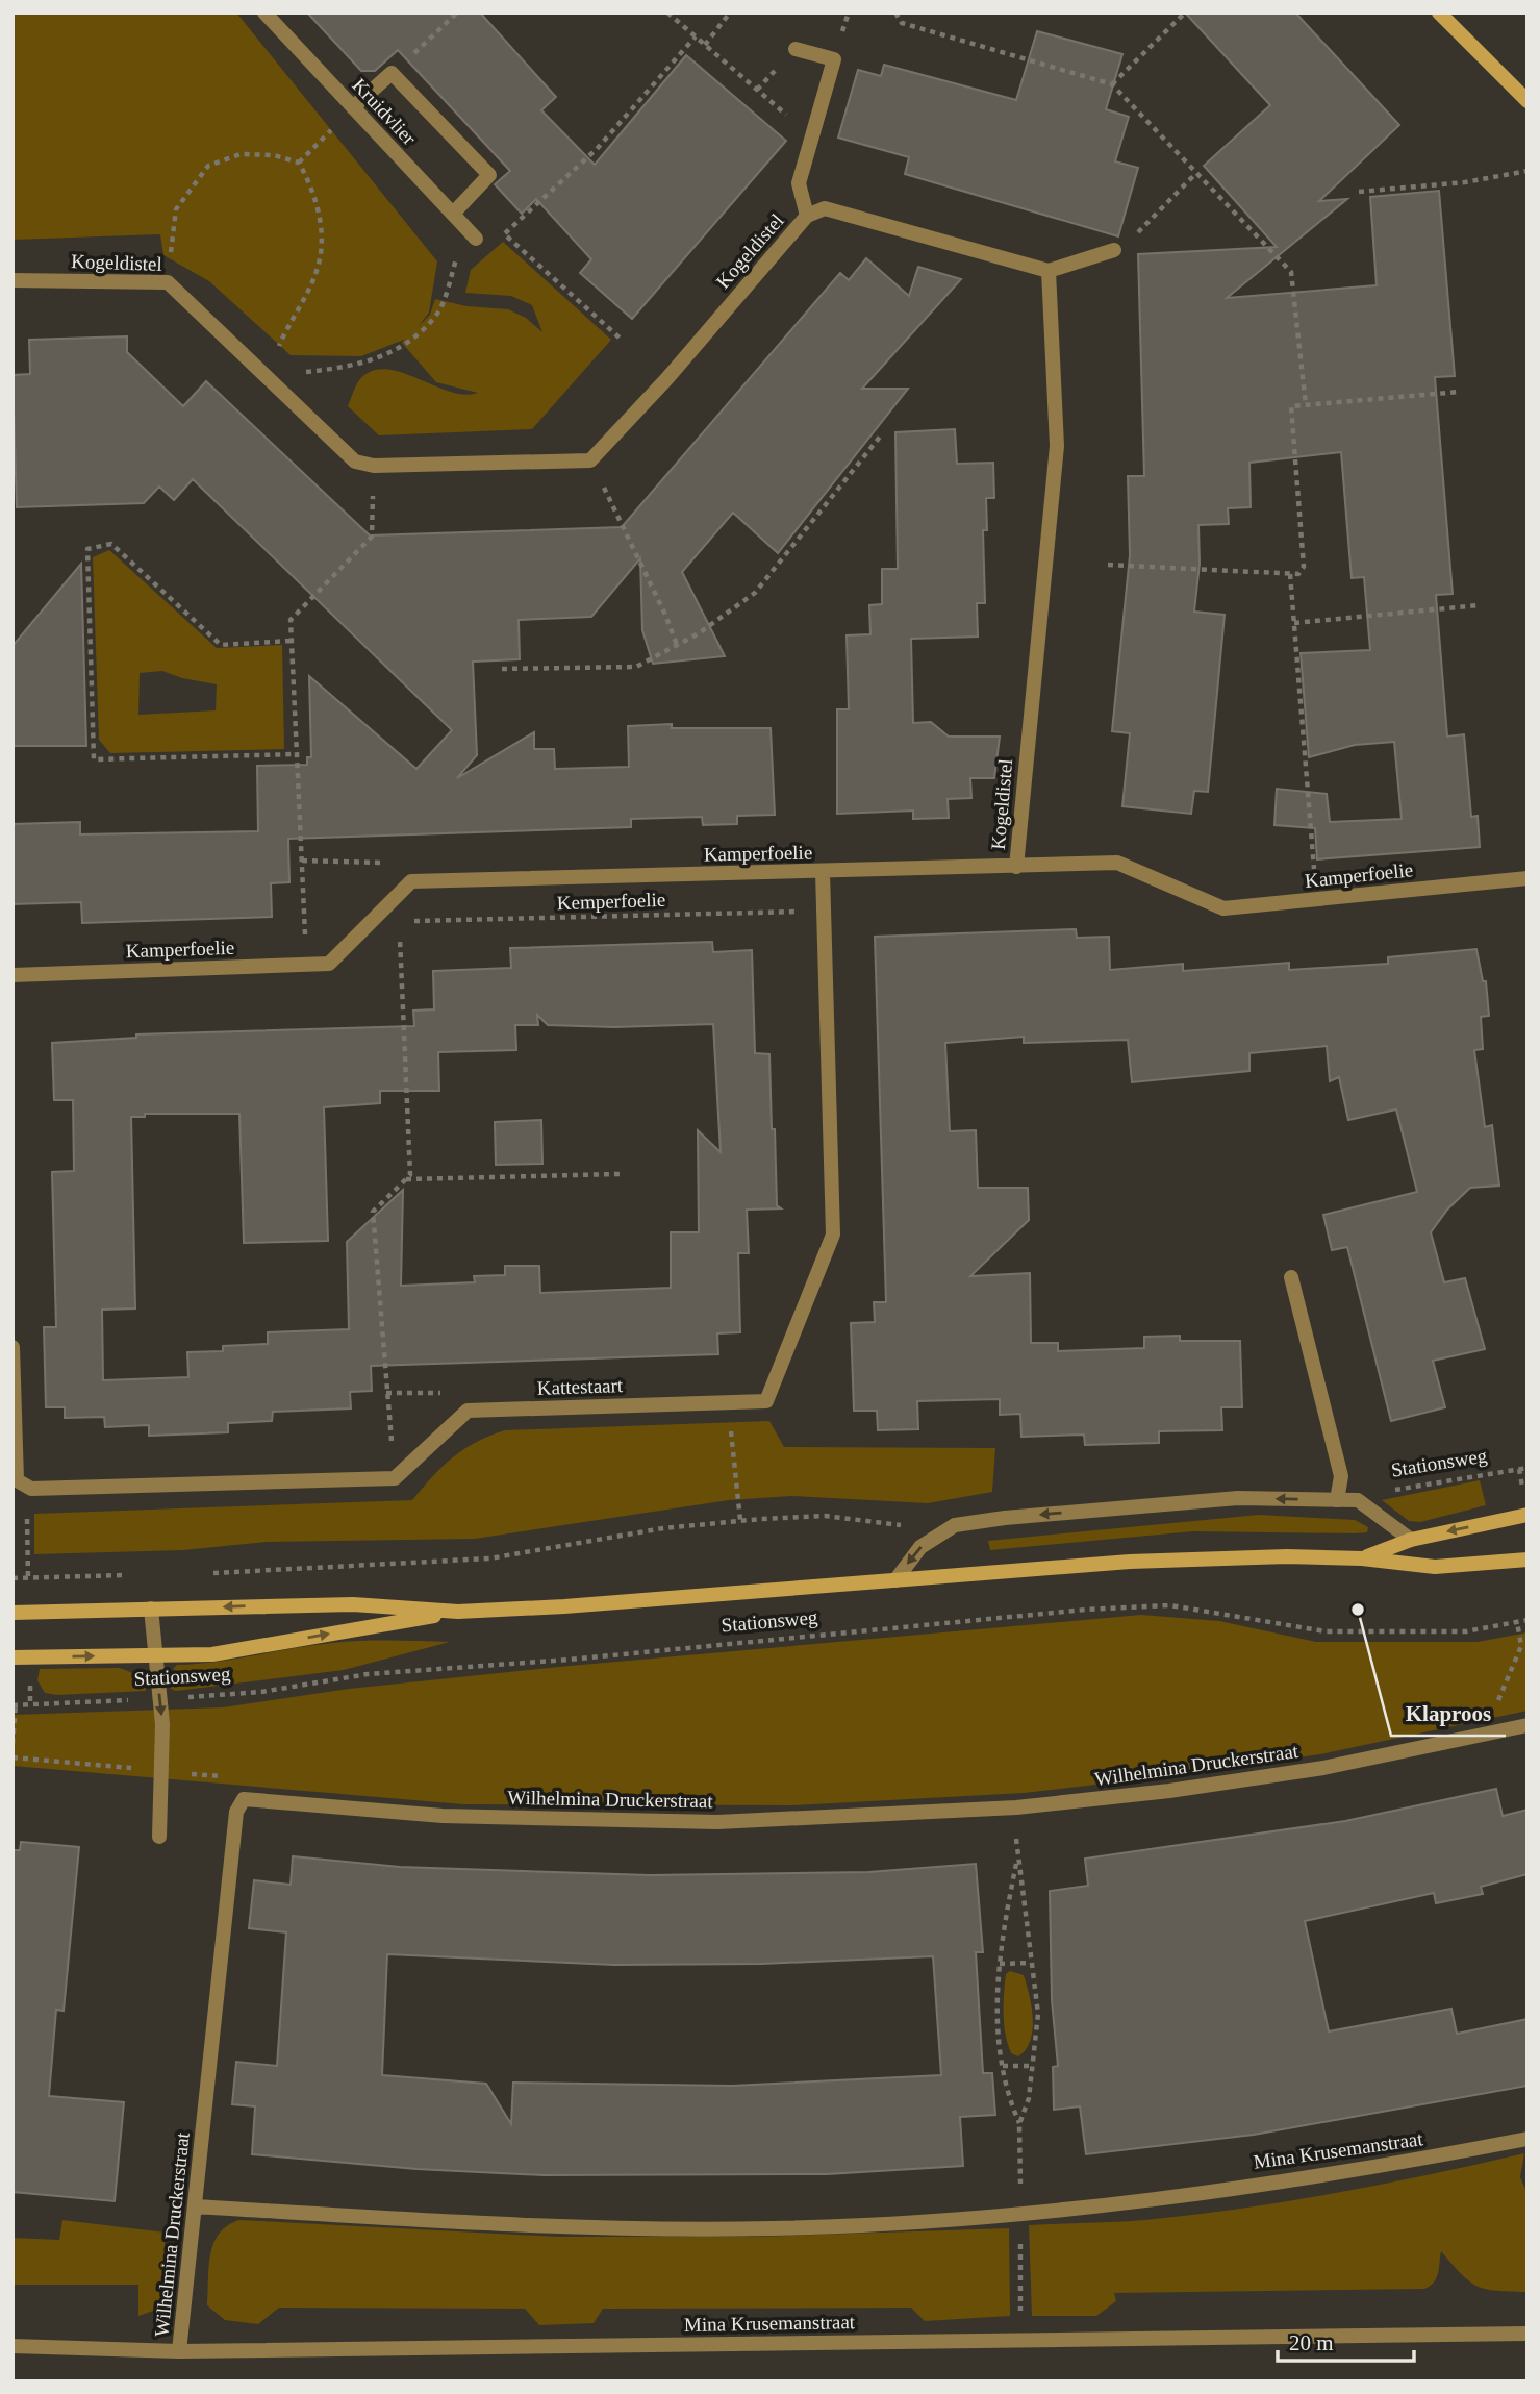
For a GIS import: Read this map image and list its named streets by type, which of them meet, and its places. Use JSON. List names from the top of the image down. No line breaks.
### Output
{"streets":{"main road":["Stationsweg"],"street":["Kruidvlier","Kogeldistel","Kamperfoelie","Kattestaart","Wilhelmina Druckerstraat","Mina Krusemanstraat"],"path":["Kemperfoelie"]},"crossings":[["Kogeldistel","Kamperfoelie"],["Kamperfoelie","Kattestaart"],["Kemperfoelie","Kattestaart"],["Wilhelmina Druckerstraat","Mina Krusemanstraat"]],"places":["Klaproos"],"scale_bar":"20 m"}
